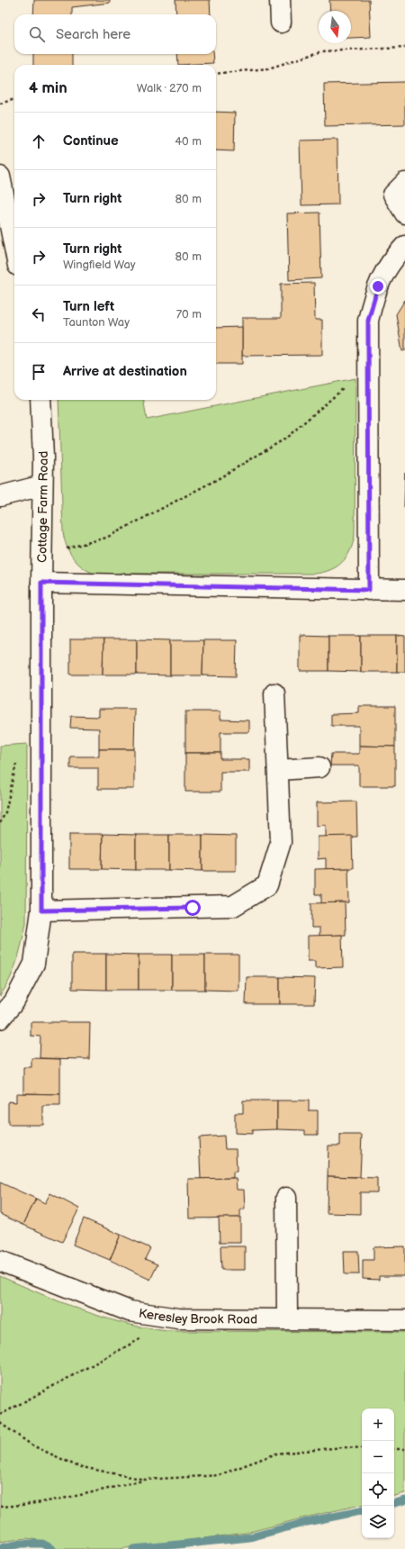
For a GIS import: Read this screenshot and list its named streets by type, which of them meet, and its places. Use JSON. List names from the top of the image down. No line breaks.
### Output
{"streets":{"street":["Cottage Farm Road","Keresley Brook Road"]},"north":"bottom","page":{"search":"Search here","heading":["4 min","Walk · 270 m"],"list":[["Continue","40 m"],["Turn right","80 m"],["Turn right","Wingfield Way","80 m"],["Turn left","Taunton Way","70 m"],"Arrive at destination"],"map_buttons":["+","−"]}}
